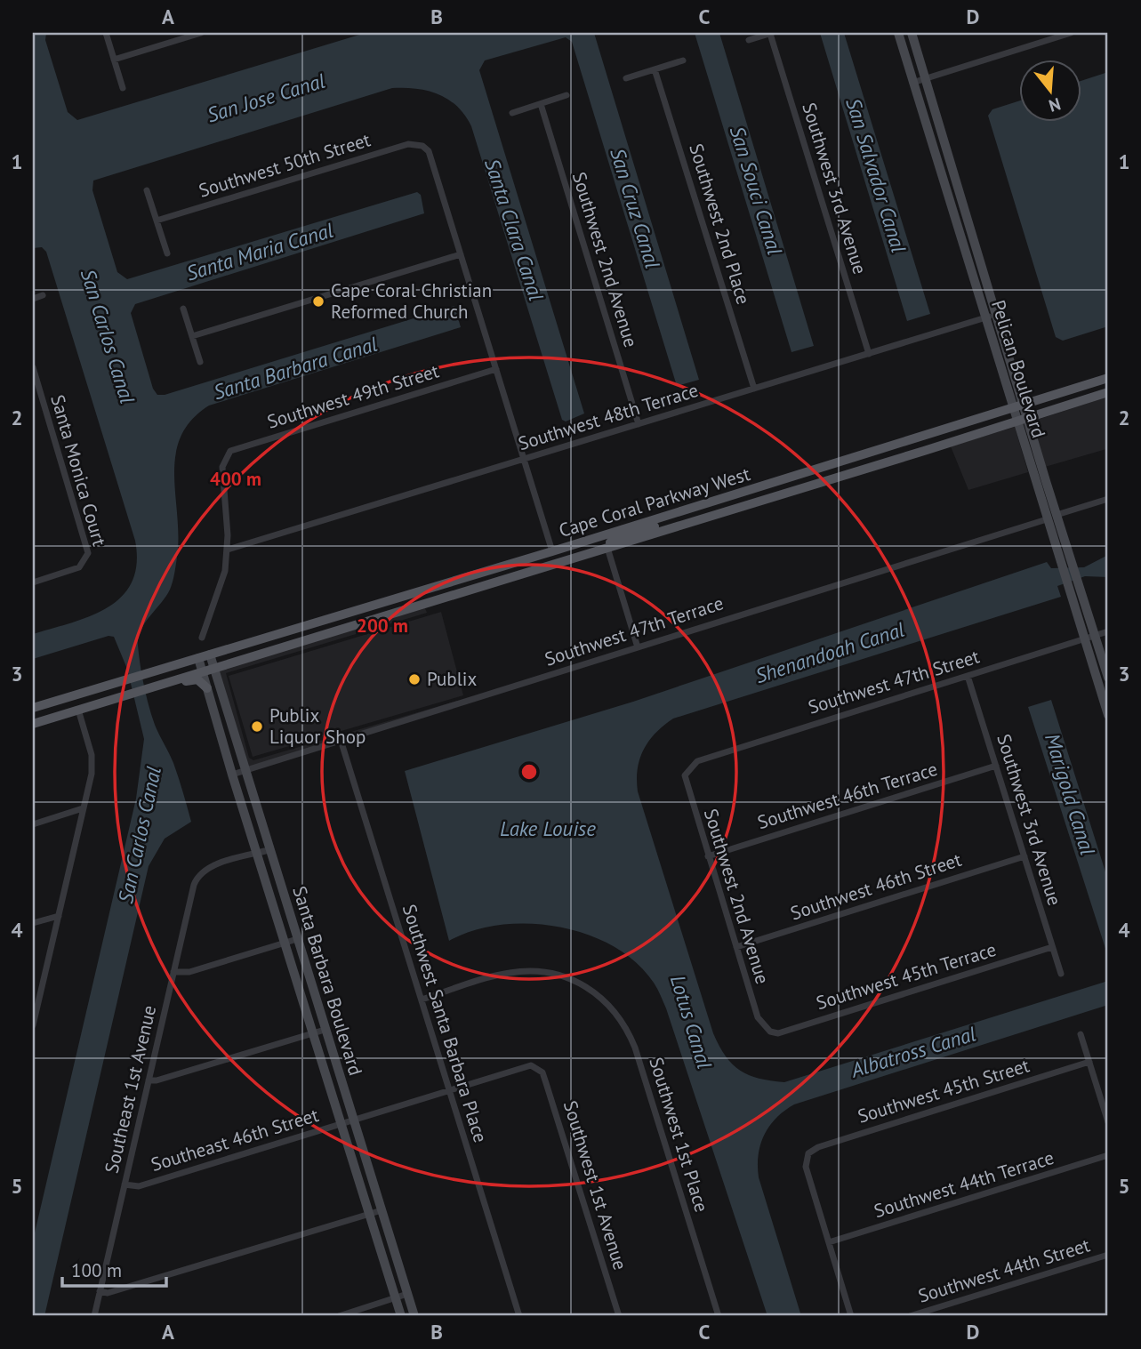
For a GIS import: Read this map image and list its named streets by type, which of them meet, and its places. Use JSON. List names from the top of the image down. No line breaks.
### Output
{"streets":{"main road":["Cape Coral Parkway West"],"street":["Southwest 50th Street","Southwest 3rd Avenue","Southwest 2nd Place","Southwest 2nd Avenue","Pelican Boulevard","Southwest 49th Street","Southwest 48th Terrace","Santa Monica Court","Southwest 47th Terrace","Southwest 47th Street","Southwest 46th Terrace","Southwest 46th Street","Southwest 45th Terrace","Santa Barbara Boulevard","Southwest Santa Barbara Place","Southeast 1st Avenue","Southwest 45th Street","Southwest 1st Place","Southeast 46th Street","Southwest 44th Terrace","Southwest 1st Avenue","Southwest 44th Street"]},"crossings":[["Southwest 3rd Avenue","Southwest 48th Terrace"],["Southwest 3rd Avenue","Southwest 47th Street"],["Southwest 3rd Avenue","Southwest 46th Terrace"],["Southwest 3rd Avenue","Southwest 46th Street"],["Southwest 3rd Avenue","Southwest 45th Terrace"],["Southwest 2nd Place","Southwest 48th Terrace"],["Southwest 2nd Avenue","Southwest 48th Terrace"],["Southwest 2nd Avenue","Southwest 47th Street"],["Southwest 2nd Avenue","Southwest 46th Terrace"],["Southwest 2nd Avenue","Southwest 46th Street"],["Southwest 2nd Avenue","Southwest 45th Terrace"],["Pelican Boulevard","Southwest 48th Terrace"],["Pelican Boulevard","Cape Coral Parkway West"],["Pelican Boulevard","Southwest 47th Terrace"],["Pelican Boulevard","Southwest 47th Street"],["Southwest 49th Street","Southwest 48th Terrace"],["Cape Coral Parkway West","Santa Barbara Boulevard"],["Southwest 47th Terrace","Santa Barbara Boulevard"],["Southwest 47th Terrace","Southwest Santa Barbara Place"],["Santa Barbara Boulevard","Southeast 1st Avenue"],["Santa Barbara Boulevard","Southeast 46th Street"],["Southwest Santa Barbara Place","Southwest 1st Place"],["Southwest Santa Barbara Place","Southwest 1st Avenue"],["Southeast 1st Avenue","Southeast 46th Street"],["Southwest 45th Street","Southwest 44th Terrace"]],"water":["San Jose Canal","San Salvador Canal","San Souci Canal","San Cruz Canal","Santa Clara Canal","Santa Maria Canal","San Carlos Canal","Santa Barbara Canal","Shenandoah Canal","Marigold Canal","Lake Louise","Lotus Canal","Albatross Canal"],"places":["Cape Coral Christian Reformed Church","Publix","Publix Liquor Shop"],"scale_bar":"100 m","north":"bottom","grid":{"columns":["A","B","C","D"],"rows":["1","2","3","4","5"]},"rings":["400 m","200 m"]}
